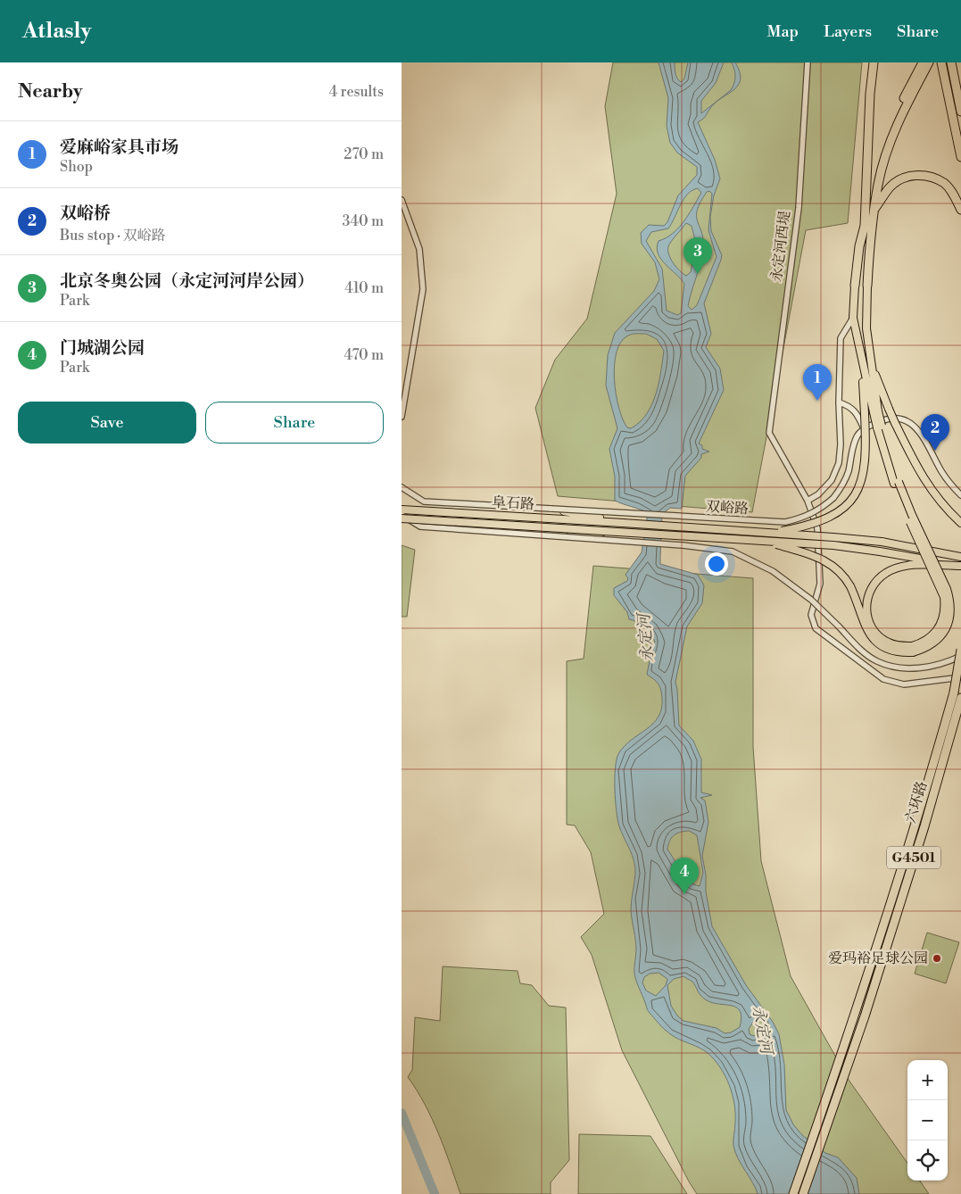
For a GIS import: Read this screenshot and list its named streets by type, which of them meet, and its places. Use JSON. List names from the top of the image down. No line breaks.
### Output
{"streets":{"highway":["阜石路","双峪路","六环路","G4501"],"street":["永定河西堤"]},"crossings":[["阜石路","双峪路"]],"water":["永定河"],"places":["爱玛裕足球公园"],"page":{"header":"Atlasly","nav":["Map","Layers","Share"],"heading":["Nearby","4 results"],"list":[{"mark":"1","name":"爱麻峪家具市场","note":"Shop","value":"270 m"},{"mark":"2","name":"双峪桥","note":"Bus stop · 双峪路","value":"340 m"},{"mark":"3","name":"北京冬奥公园（永定河河岸公园）","note":"Park","value":"410 m"},{"mark":"4","name":"门城湖公园","note":"Park","value":"470 m"}],"pins":["3","1","2","4"],"buttons":["Save","Share"],"map_buttons":["+","−"]}}
